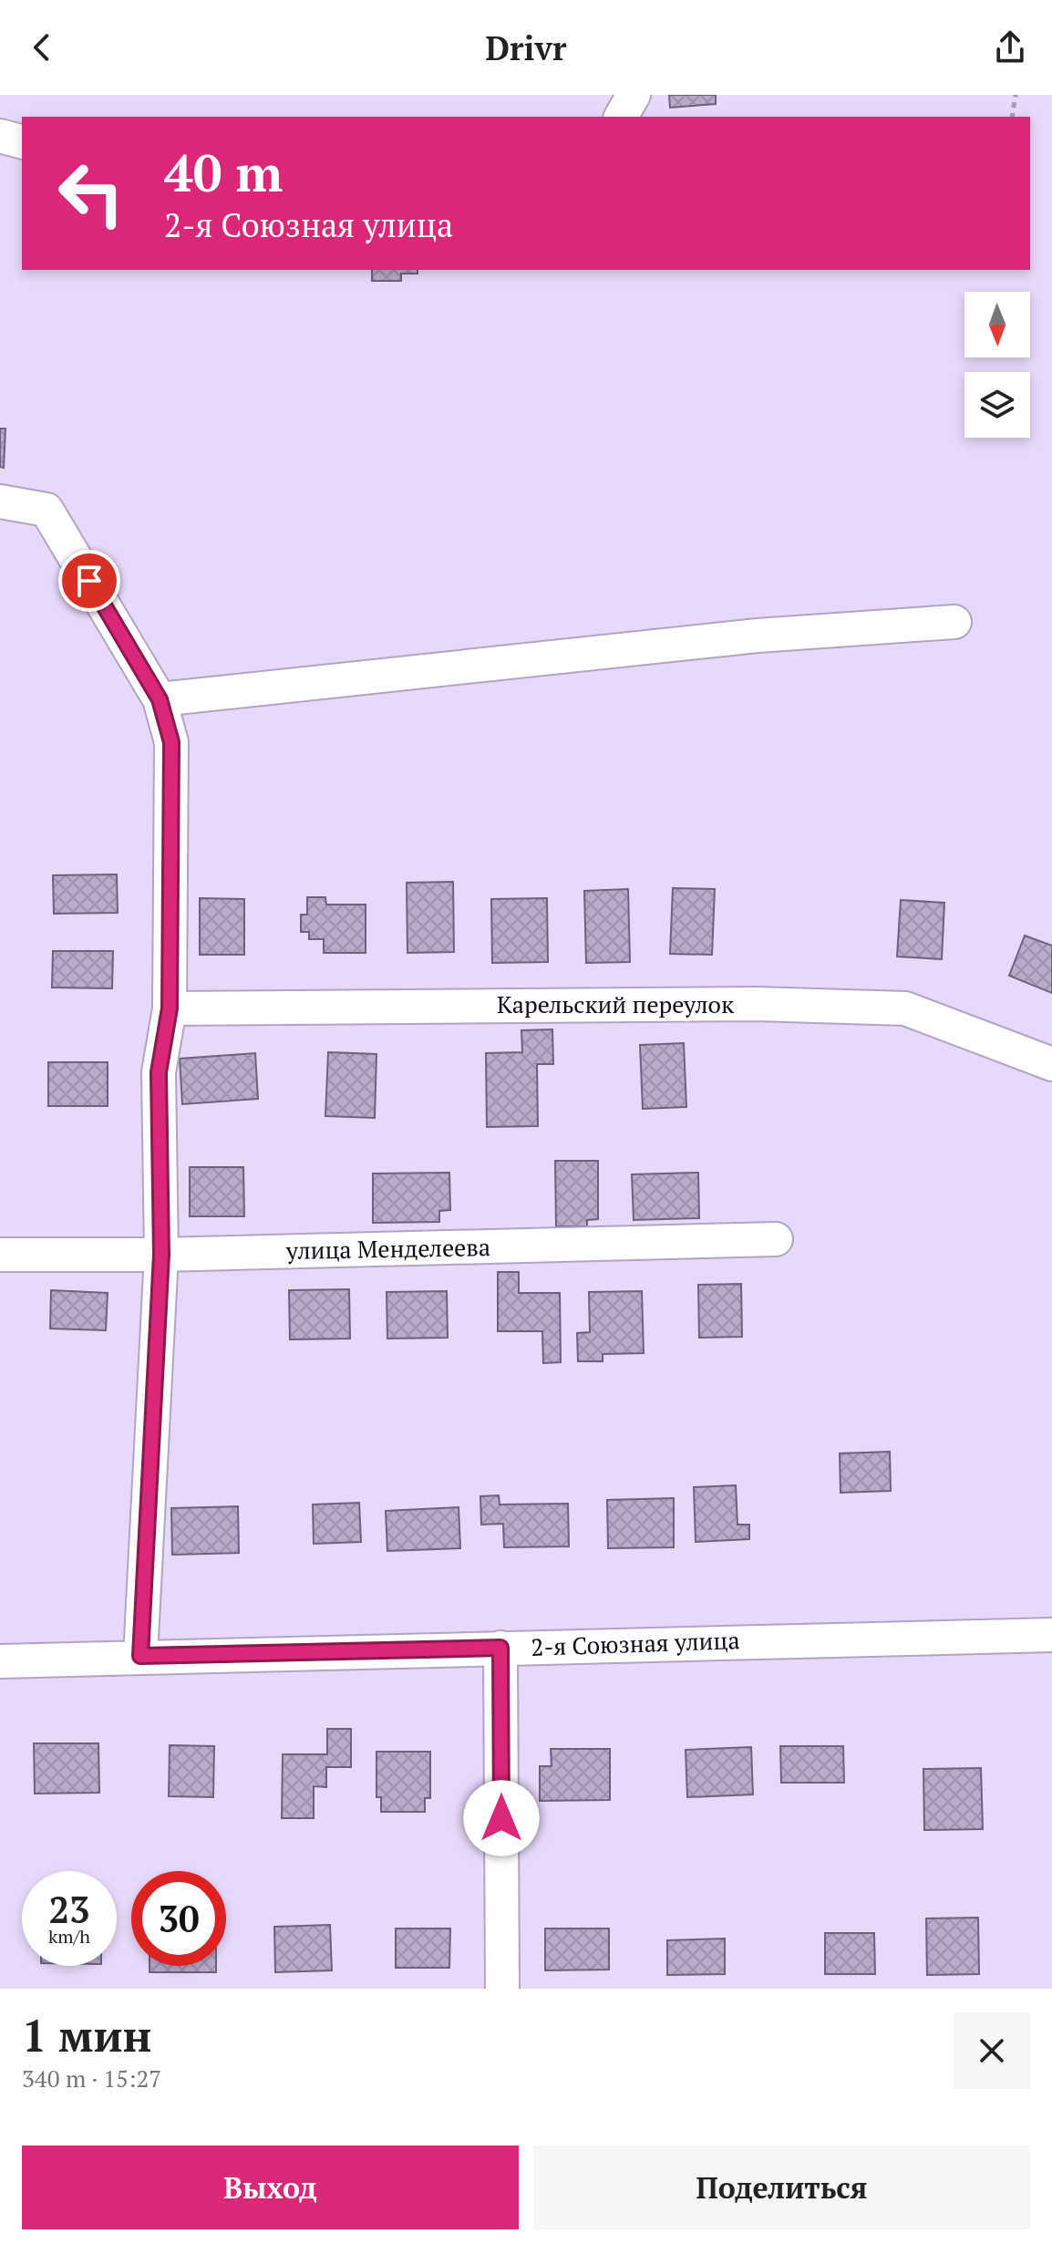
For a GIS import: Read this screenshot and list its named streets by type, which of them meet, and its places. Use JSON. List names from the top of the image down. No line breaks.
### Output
{"streets":{"street":["Карельский переулок","улица Менделеева","2-я Союзная улица"]},"north":"bottom","page":{"header":"Drivr","turn":["40 m","2-я Союзная улица"],"speed":"23 km/h","limit":"30","heading":["1 мин","340 m · 15:27"],"buttons":["Выход","Поделиться"]}}
